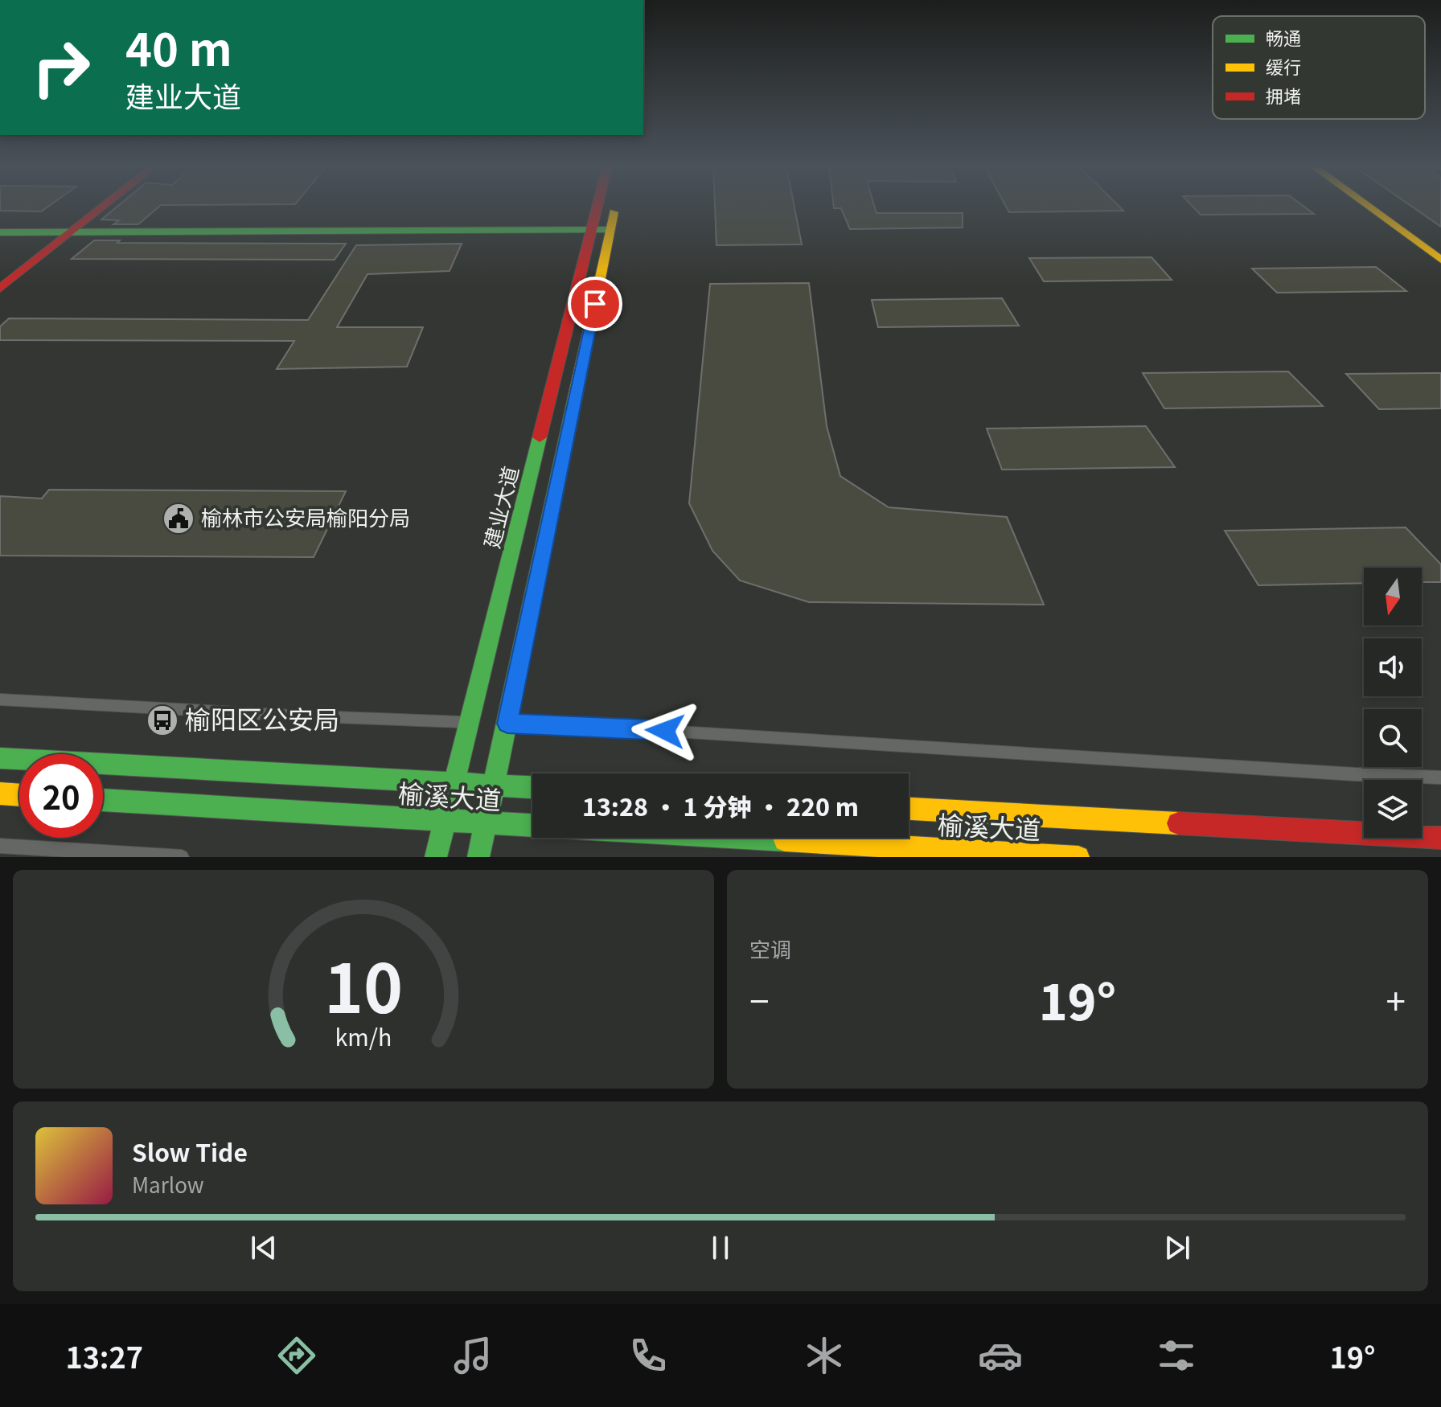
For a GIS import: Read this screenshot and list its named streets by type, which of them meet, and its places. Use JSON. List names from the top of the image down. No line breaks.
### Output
{"streets":{"main road":["建业大道","榆溪大道"]},"crossings":[["建业大道","榆溪大道"]],"places":{"public building":["榆林市公安局榆阳分局"],"bus stop":["榆阳区公安局"]},"legend":["畅通","缓行","拥堵"],"north":"bottom","page":{"turn":["40 m","建业大道"],"limit":"20","trip":"13:28 · 1 分钟 · 220 m","tile":"空调","heat":["−","19°","+"],"song":["Slow Tide","Marlow"],"tabs":["13:27","19°"],"gauge":["10","km/h"]}}
